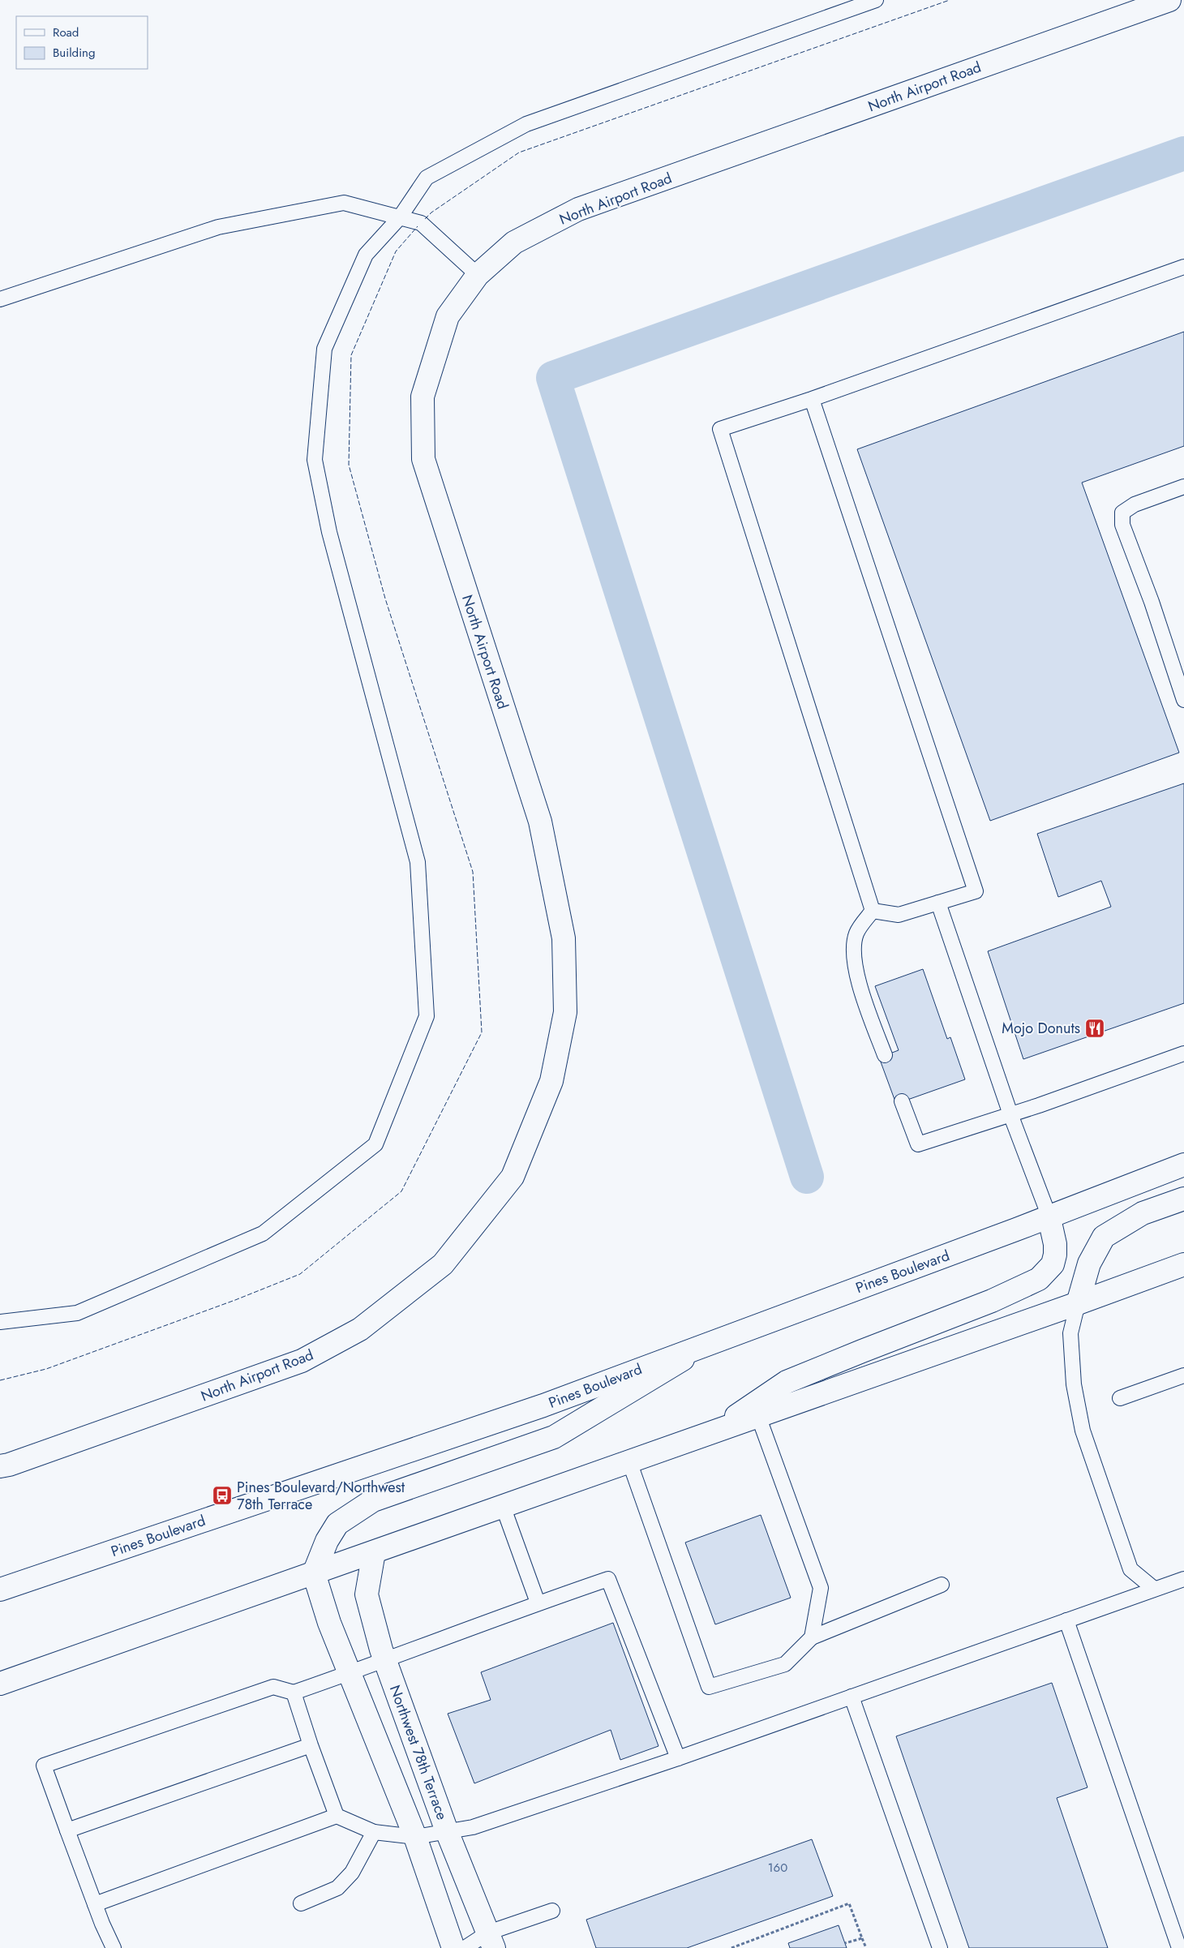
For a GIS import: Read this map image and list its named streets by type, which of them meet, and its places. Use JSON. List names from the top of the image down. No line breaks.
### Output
{"streets":{"main road":["North Airport Road","Pines Boulevard","Northwest 78th Terrace"]},"places":{"restaurant":["Mojo Donuts"],"bus stop":["Pines Boulevard/Northwest 78th Terrace"]},"house_numbers":["160"],"legend":["Road","Building"]}
